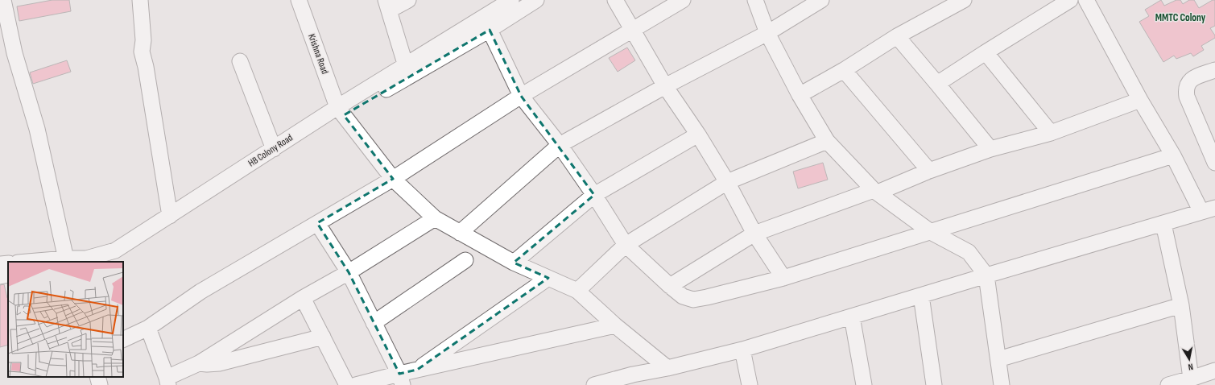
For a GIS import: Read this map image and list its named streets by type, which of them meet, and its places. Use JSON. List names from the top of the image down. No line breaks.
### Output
{"streets":{"street":["Krishna Road","HB Colony Road"]},"crossings":[["Krishna Road","HB Colony Road"]],"districts":["MMTC Colony"],"north":"bottom"}
